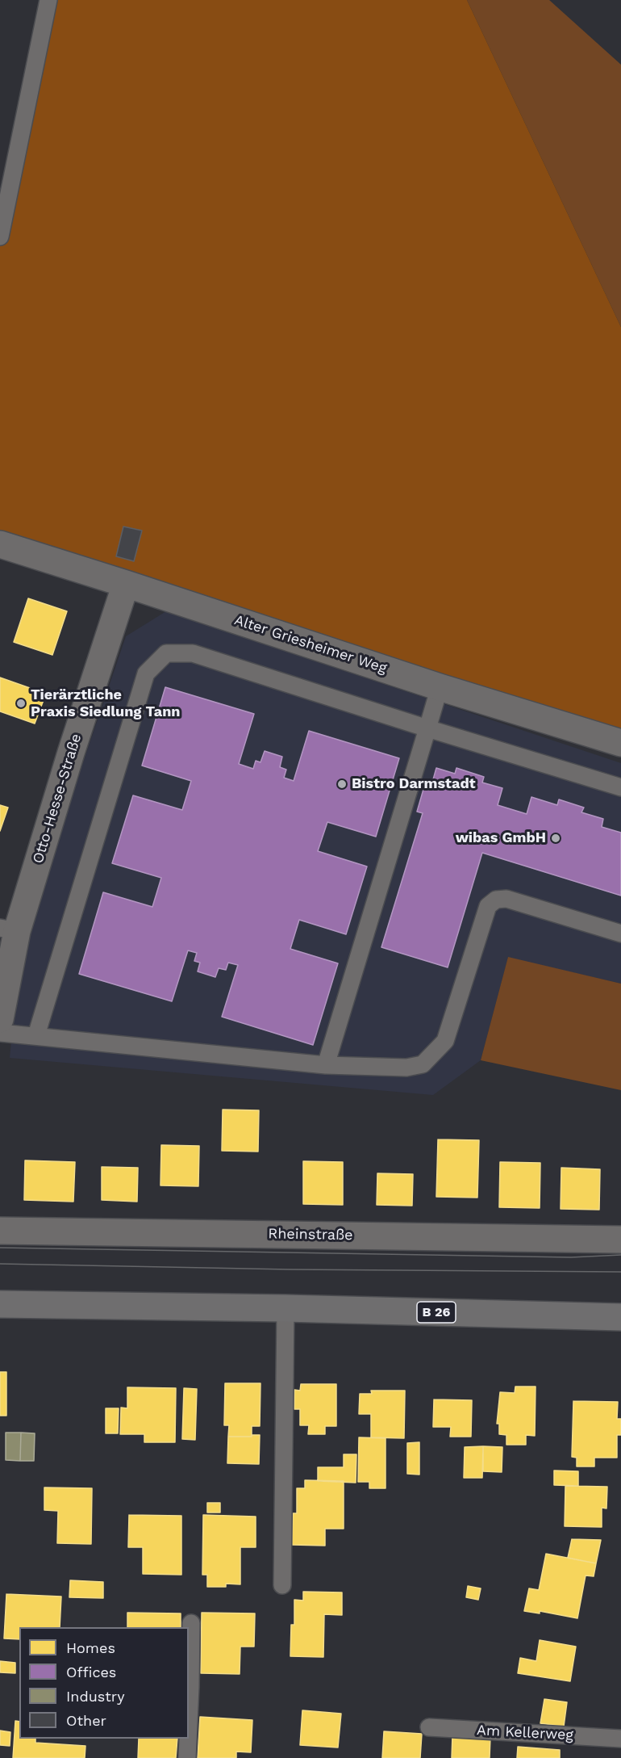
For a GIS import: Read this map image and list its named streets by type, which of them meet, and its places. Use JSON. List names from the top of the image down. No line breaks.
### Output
{"streets":{"main road":["B 26"],"street":["Alter Griesheimer Weg","Otto-Hesse-Straße","Rheinstraße"],"lane":["Am Kellerweg"]},"crossings":[["Alter Griesheimer Weg","Otto-Hesse-Straße"]],"places":["Tierärztliche Praxis Siedlung Tann","Bistro Darmstadt","wibas GmbH"],"legend":["Homes","Offices","Industry","Other"]}
